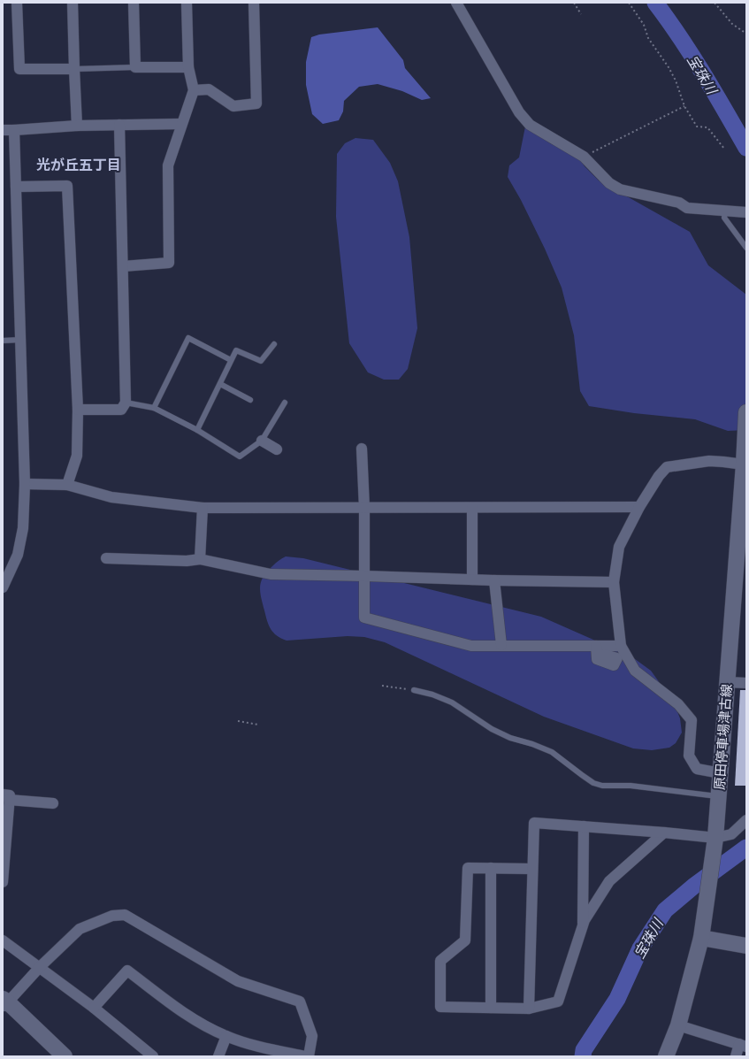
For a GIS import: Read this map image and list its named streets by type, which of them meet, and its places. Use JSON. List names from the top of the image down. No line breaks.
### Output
{"streets":{"main road":["原田停車場津古線"]},"districts":["光が丘五丁目"],"water":["宝珠川"]}
